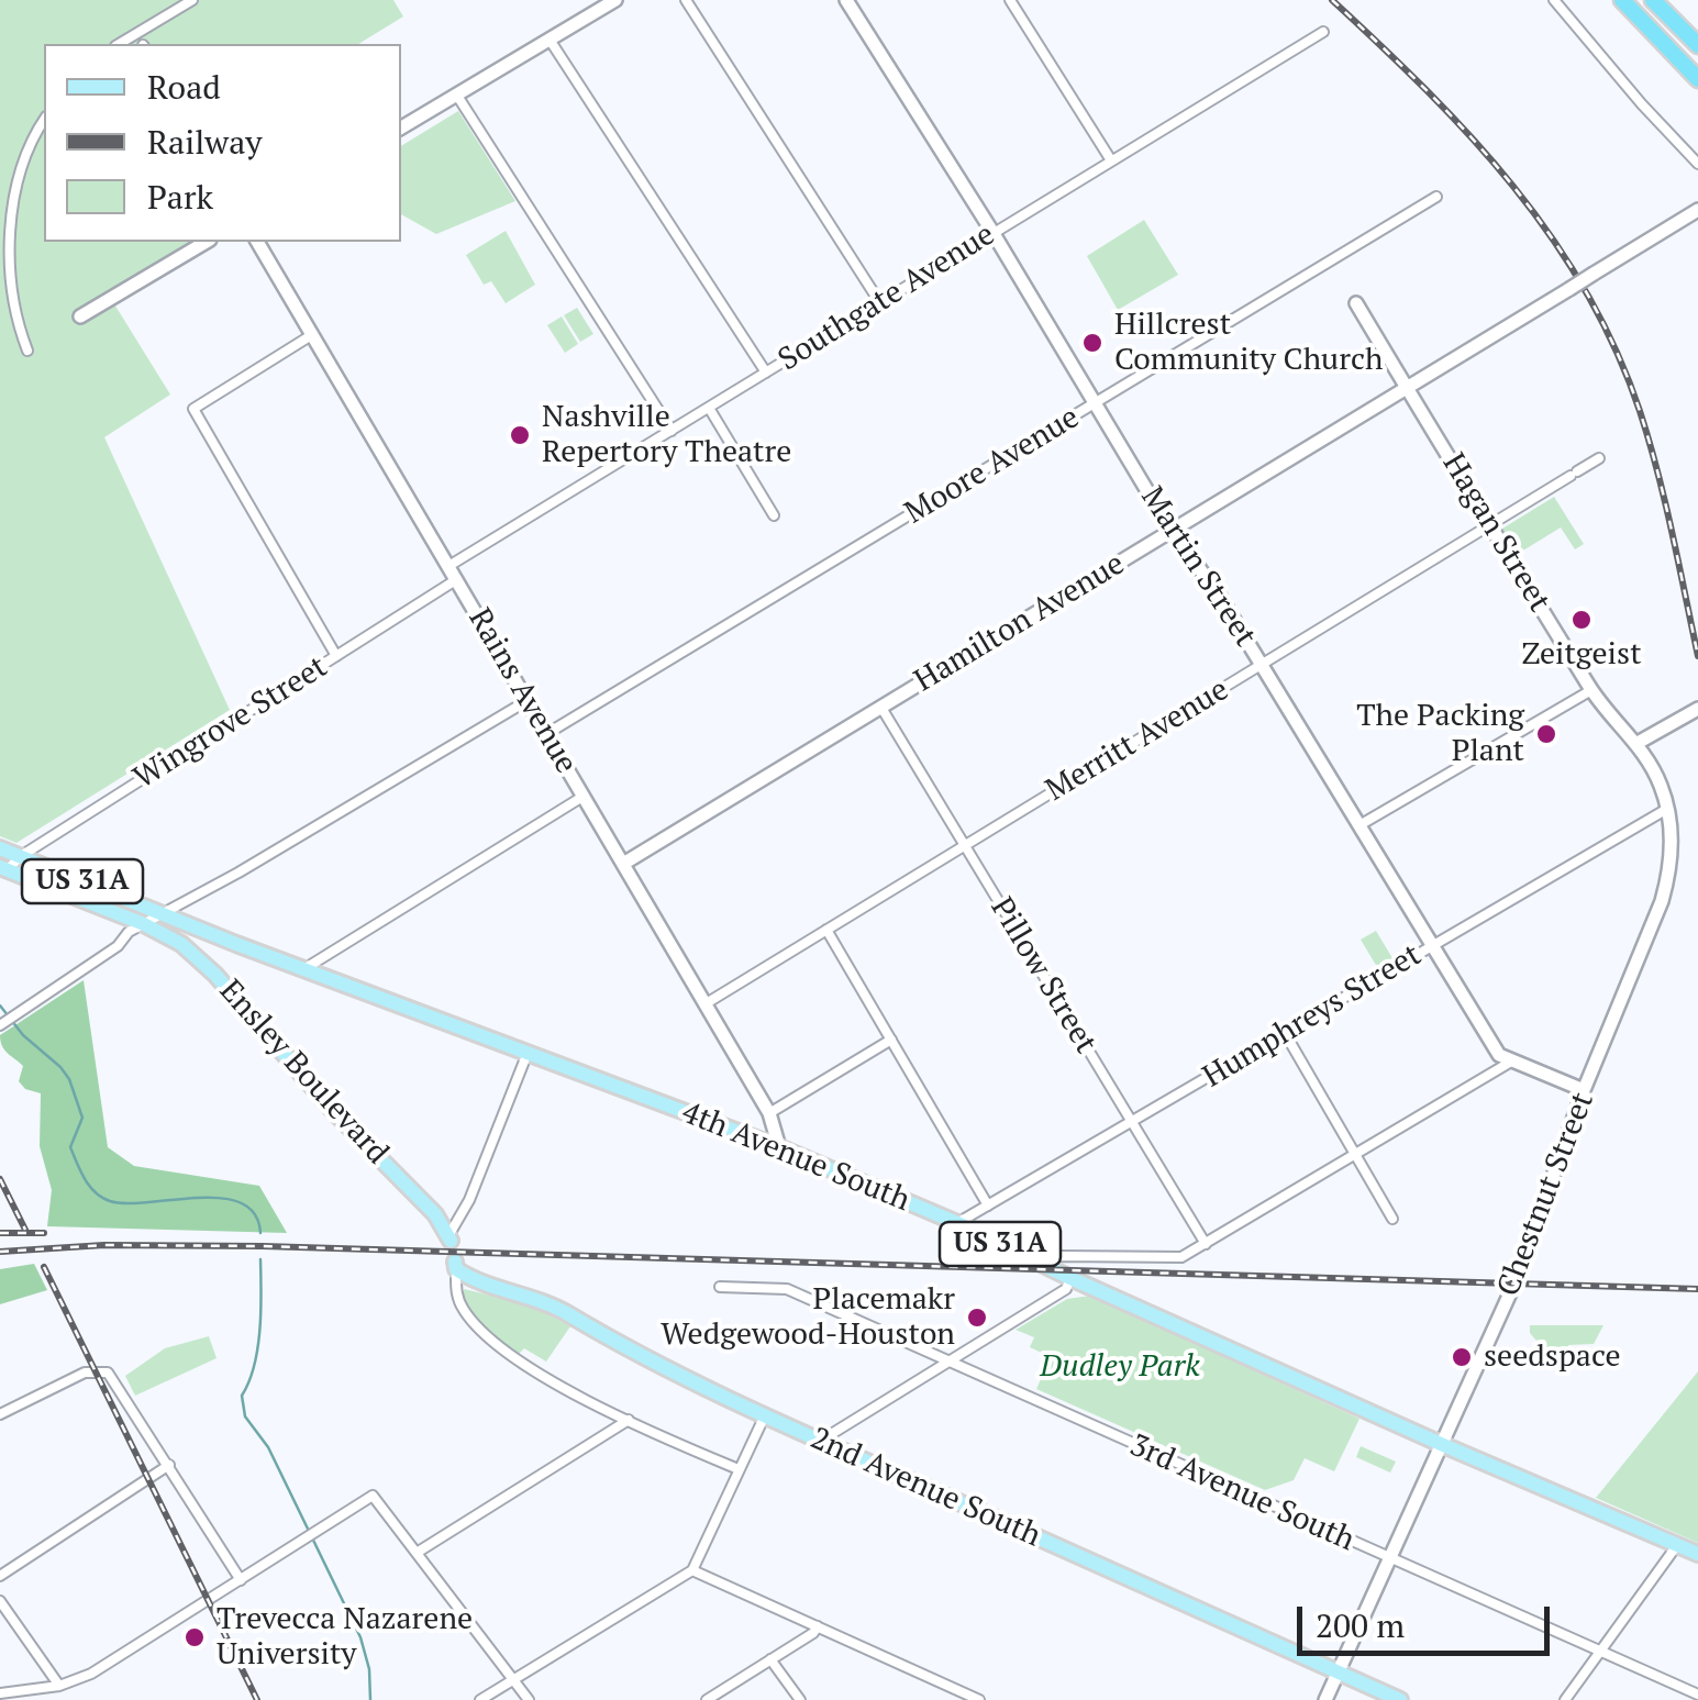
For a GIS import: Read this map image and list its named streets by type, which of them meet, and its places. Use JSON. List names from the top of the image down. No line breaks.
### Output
{"streets":{"main road":["US 31A","Ensley Boulevard","4th Avenue South","2nd Avenue South"],"street":["Southgate Avenue","Moore Avenue","Hagan Street","Martin Street","Hamilton Avenue","Rains Avenue","Wingrove Street","Merritt Avenue","Pillow Street","Humphreys Street","Chestnut Street","3rd Avenue South"]},"crossings":[["Southgate Avenue","Martin Street"],["Southgate Avenue","Rains Avenue"],["Southgate Avenue","Wingrove Street"],["Moore Avenue","Martin Street"],["Moore Avenue","Rains Avenue"],["Hagan Street","Hamilton Avenue"],["Hagan Street","Merritt Avenue"],["Hagan Street","Chestnut Street"],["Martin Street","Hamilton Avenue"],["Martin Street","Merritt Avenue"],["Martin Street","Humphreys Street"],["Hamilton Avenue","Rains Avenue"],["Hamilton Avenue","Pillow Street"],["Rains Avenue","Wingrove Street"],["Rains Avenue","Merritt Avenue"],["Rains Avenue","4th Avenue South"],["Wingrove Street","US 31A"],["Wingrove Street","4th Avenue South"],["Merritt Avenue","Pillow Street"],["US 31A","Ensley Boulevard"],["Pillow Street","Humphreys Street"],["Humphreys Street","4th Avenue South"],["Humphreys Street","Chestnut Street"],["4th Avenue South","Chestnut Street"],["Chestnut Street","2nd Avenue South"],["Chestnut Street","3rd Avenue South"]],"parks":["Dudley Park"],"places":["Hillcrest Community Church","Nashville Repertory Theatre","Zeitgeist","The Packing Plant","Placemakr Wedgewood-Houston","seedspace","Trevecca Nazarene University"],"legend":["Road","Railway","Park"],"scale_bar":"200 m"}
